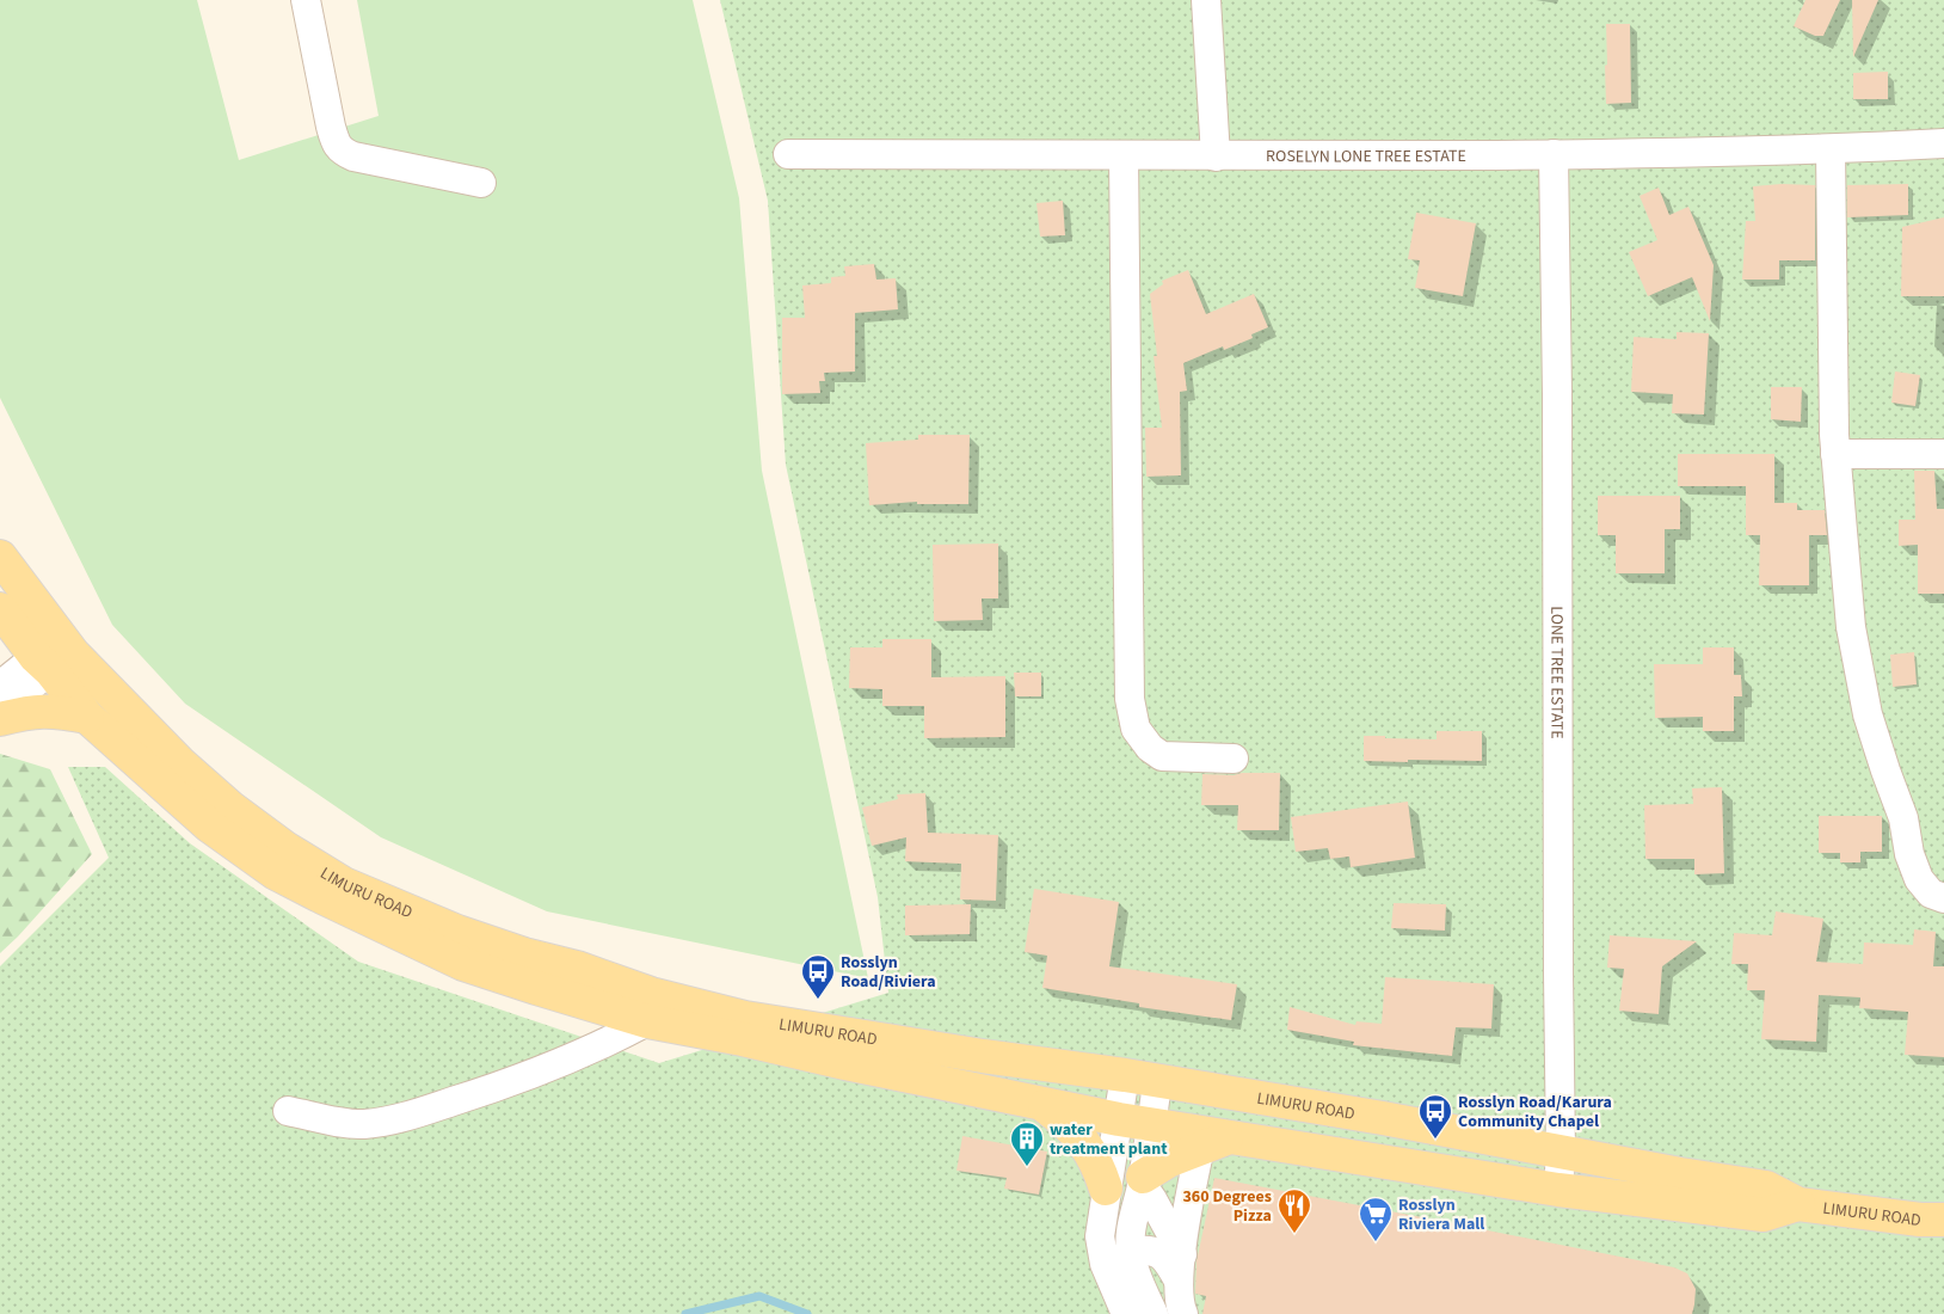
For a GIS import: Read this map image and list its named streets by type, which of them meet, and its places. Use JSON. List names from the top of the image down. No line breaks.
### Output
{"streets":{"main road":["LIMURU ROAD"],"street":["ROSELYN LONE TREE ESTATE","LONE TREE ESTATE"]},"crossings":[["ROSELYN LONE TREE ESTATE","LONE TREE ESTATE"],["LONE TREE ESTATE","LIMURU ROAD"]],"places":{"bus stop":["Rosslyn Road/Riviera","Rosslyn Road/Karura Community Chapel"],"building":["water treatment plant"],"restaurant":["360 Degrees Pizza"],"supermarket":["Rosslyn Riviera Mall"]}}
